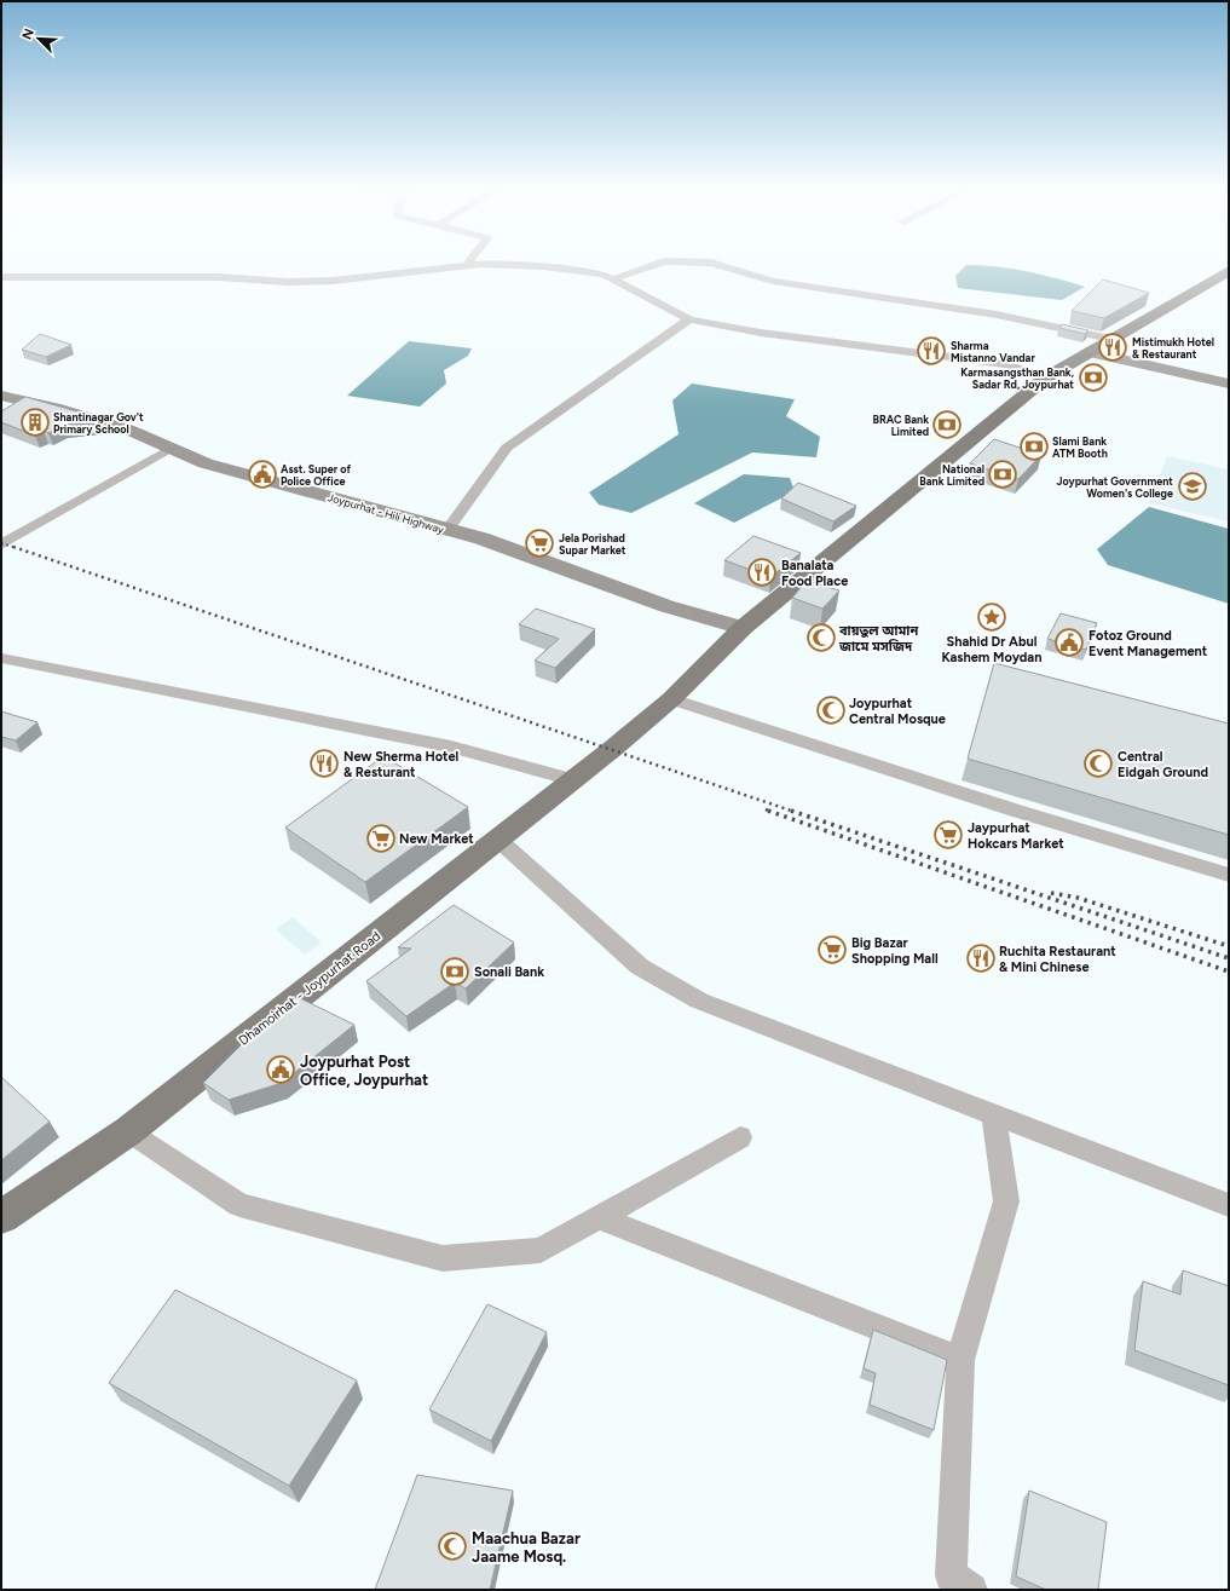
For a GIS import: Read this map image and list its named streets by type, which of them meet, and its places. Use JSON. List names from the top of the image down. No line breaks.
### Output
{"streets":{"main road":["Joypurhat - Hili Highway","Dhamoirhat - Joypurhat Road"]},"crossings":[["Joypurhat - Hili Highway","Dhamoirhat - Joypurhat Road"]],"places":{"restaurant":["Mistimukh Hotel & Restaurant","Sharma Mistanno Vandar","Banalata Food Place","New Sherma Hotel & Resturant","Ruchita Restaurant & Mini Chinese"],"bank":["Karmasangsthan Bank, Sadar Rd, Joypurhat","BRAC Bank Limited","Slami Bank ATM Booth","National Bank Limited","Sonali Bank"],"building":["Shantinagar Gov't Primary School"],"public building":["Asst. Super of Police Office","Fotoz Ground Event Management","Joypurhat Post Office, Joypurhat"],"school or university":["Joypurhat Government Women's College"],"supermarket":["Jela Porishad Supar Market","Jaypurhat Hokcars Market","New Market","Big Bazar Shopping Mall"],"place":["Shahid Dr Abul Kashem Moydan"],"mosque":["বায়তুল আমান জামে মসজিদ","Joypurhat Central Mosque","Central Eidgah Ground","Maachua Bazar Jaame Mosq."]},"north":"top left"}
